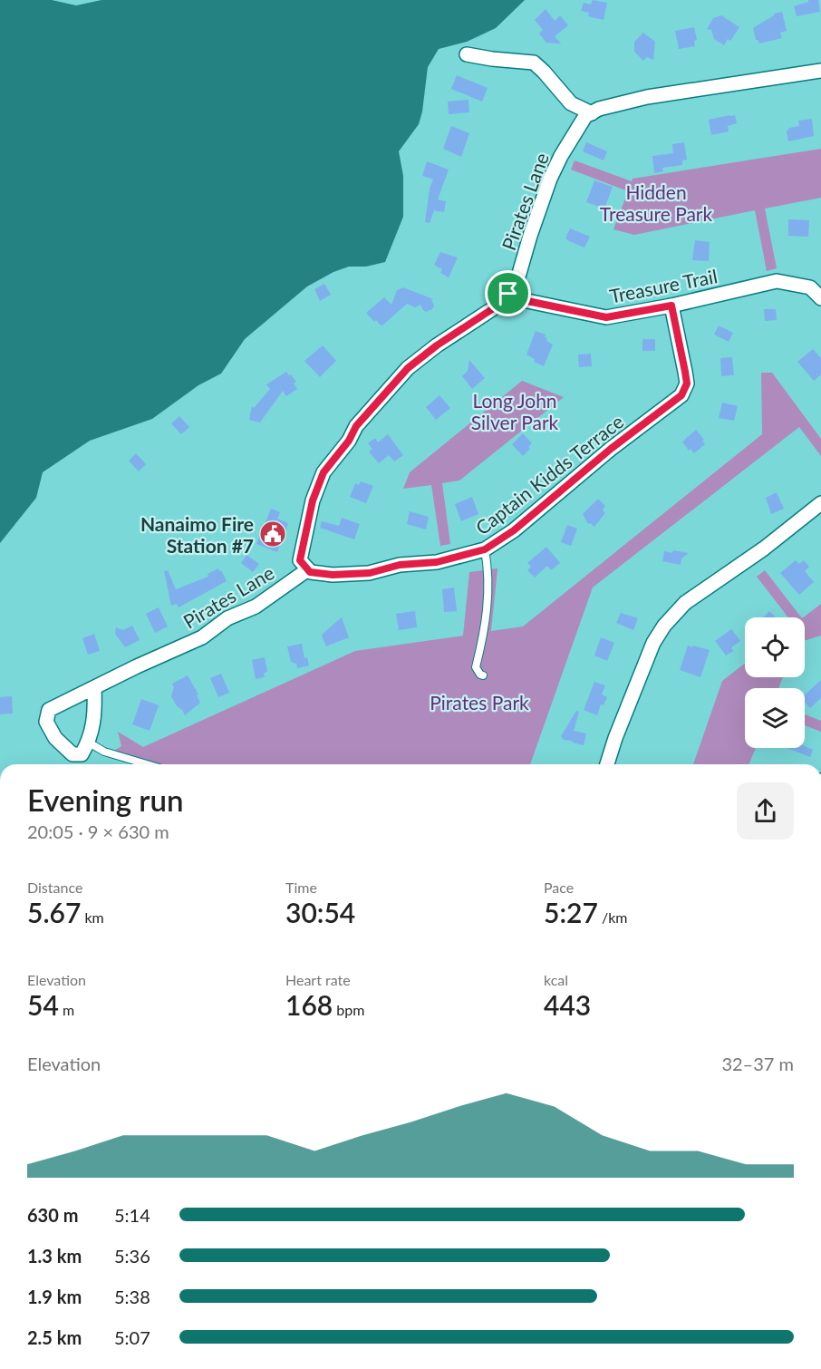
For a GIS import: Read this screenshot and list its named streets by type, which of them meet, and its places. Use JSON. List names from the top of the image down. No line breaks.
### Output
{"streets":{"street":["Pirates Lane","Treasure Trail","Captain Kidds Terrace"]},"crossings":[["Pirates Lane","Treasure Trail"],["Pirates Lane","Captain Kidds Terrace"],["Treasure Trail","Captain Kidds Terrace"]],"parks":["Hidden Treasure Park","Long John Silver Park","Pirates Park"],"places":{"public building":["Nanaimo Fire Station #7"]},"page":{"heading":["Evening run","20:05 · 9 × 630 m"],"stats":[["Distance","5.67 km"],["Time","30:54"],["Pace","5:27 /km"],["Elevation","54 m"],["Heart rate","168 bpm"],["kcal","443"]],"chart":["Elevation","32–37 m"],"list":[{"name":"630 m","note":"5:14"},{"name":"1.3 km","note":"5:36"},{"name":"1.9 km","note":"5:38"},{"name":"2.5 km","note":"5:07"}]}}
